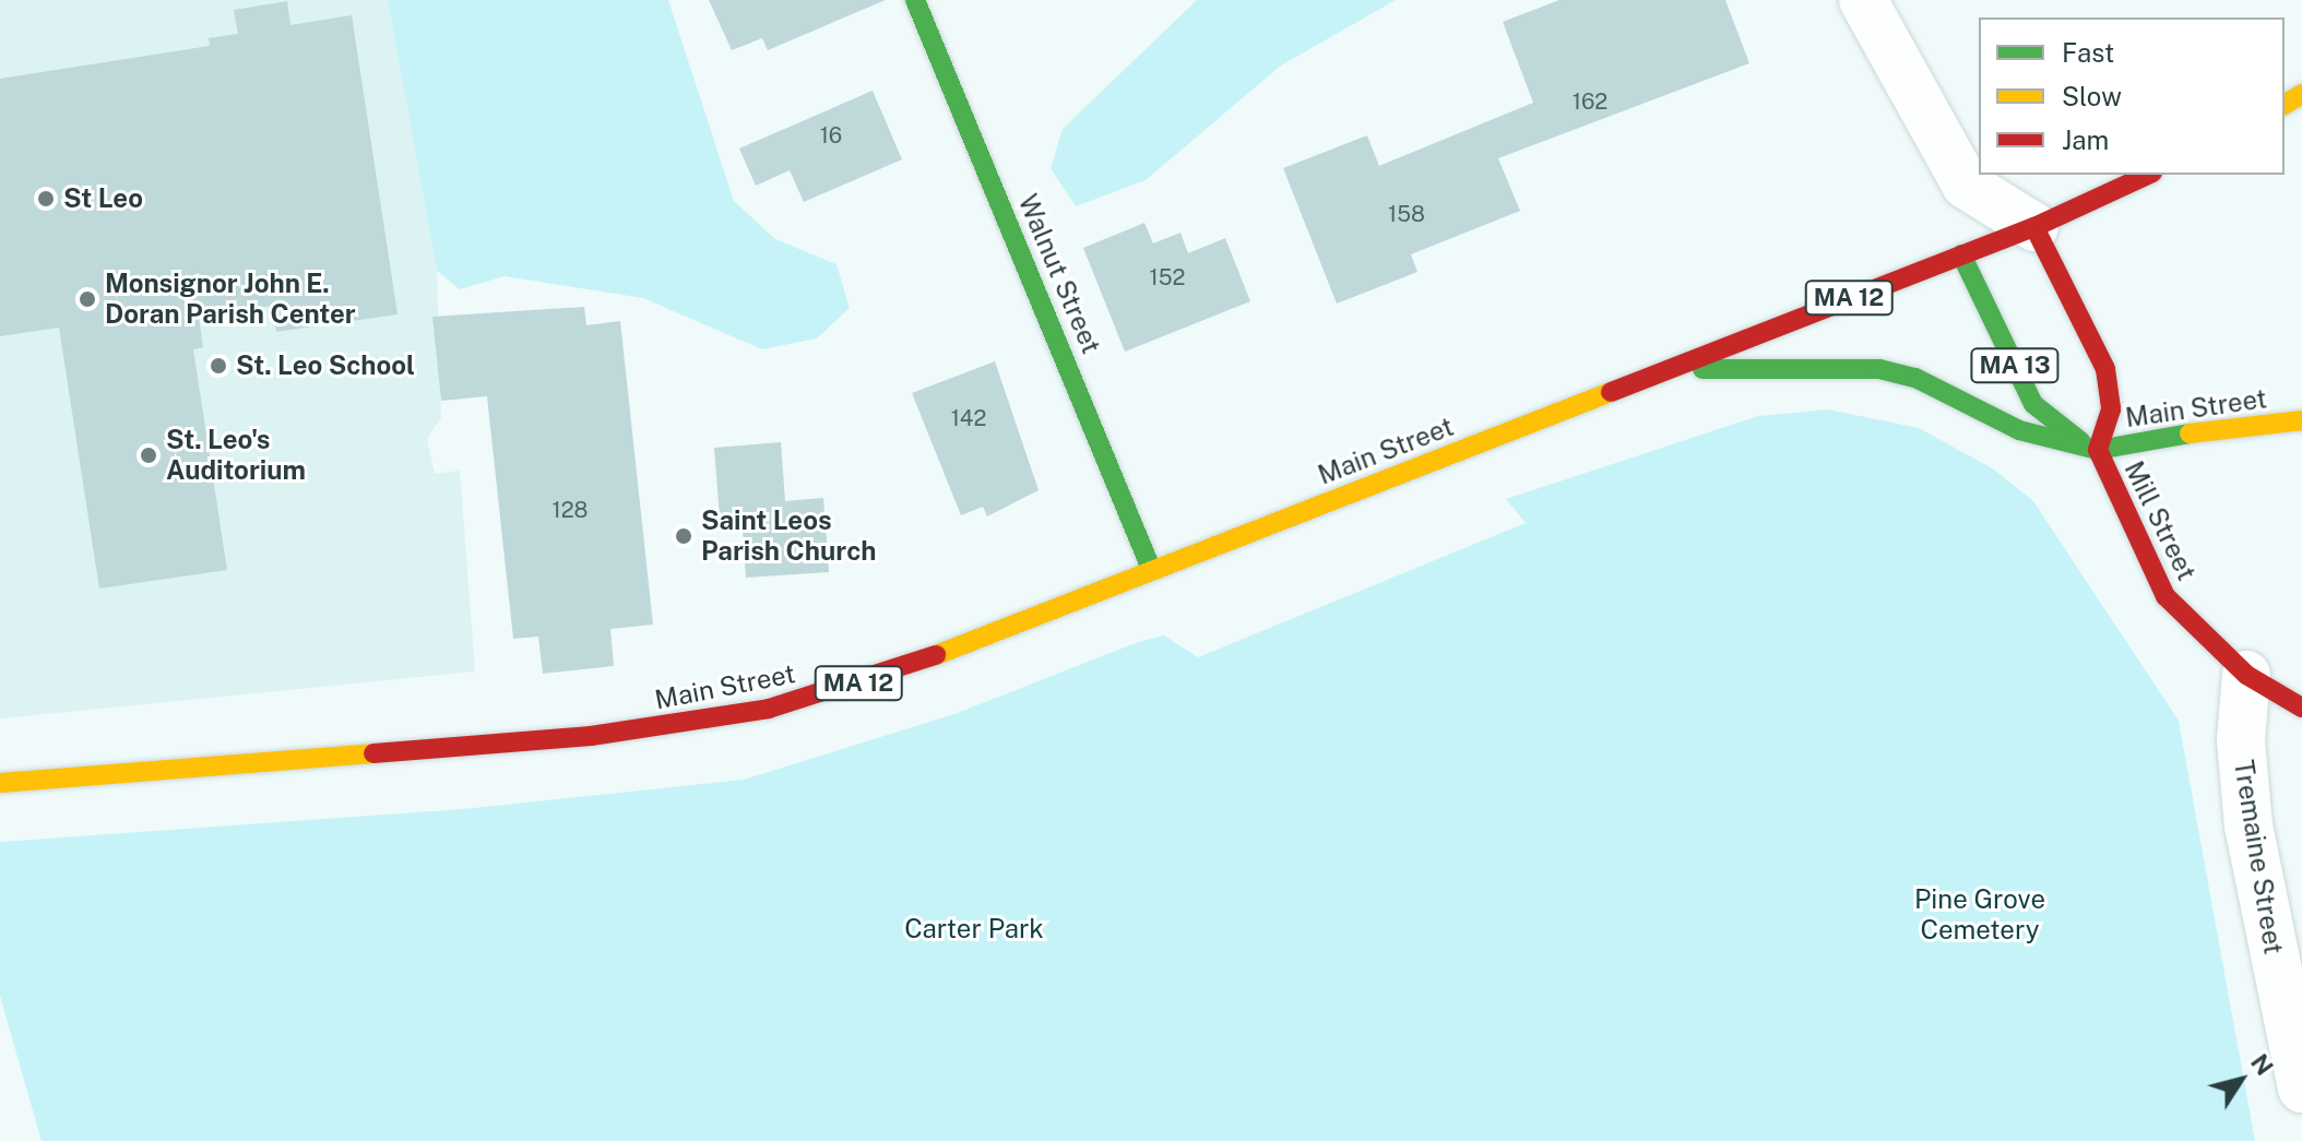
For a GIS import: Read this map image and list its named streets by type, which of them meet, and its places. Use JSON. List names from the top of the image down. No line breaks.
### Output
{"streets":{"main road":["Walnut Street","MA 12","MA 13","Main Street","Mill Street"],"street":["Tremaine Street"]},"crossings":[["Walnut Street","Main Street"],["MA 12","MA 13"],["MA 12","Main Street"],["MA 13","Main Street"],["MA 13","Mill Street"],["Main Street","Mill Street"],["Mill Street","Tremaine Street"]],"parks":["Pine Grove Cemetery","Carter Park"],"places":["St Leo","Monsignor John E. Doran Parish Center","St. Leo School","St. Leo's Auditorium","Saint Leos Parish Church"],"house_numbers":["162","16","158","152","142","128"],"legend":["Fast","Slow","Jam"],"north":"top right"}
